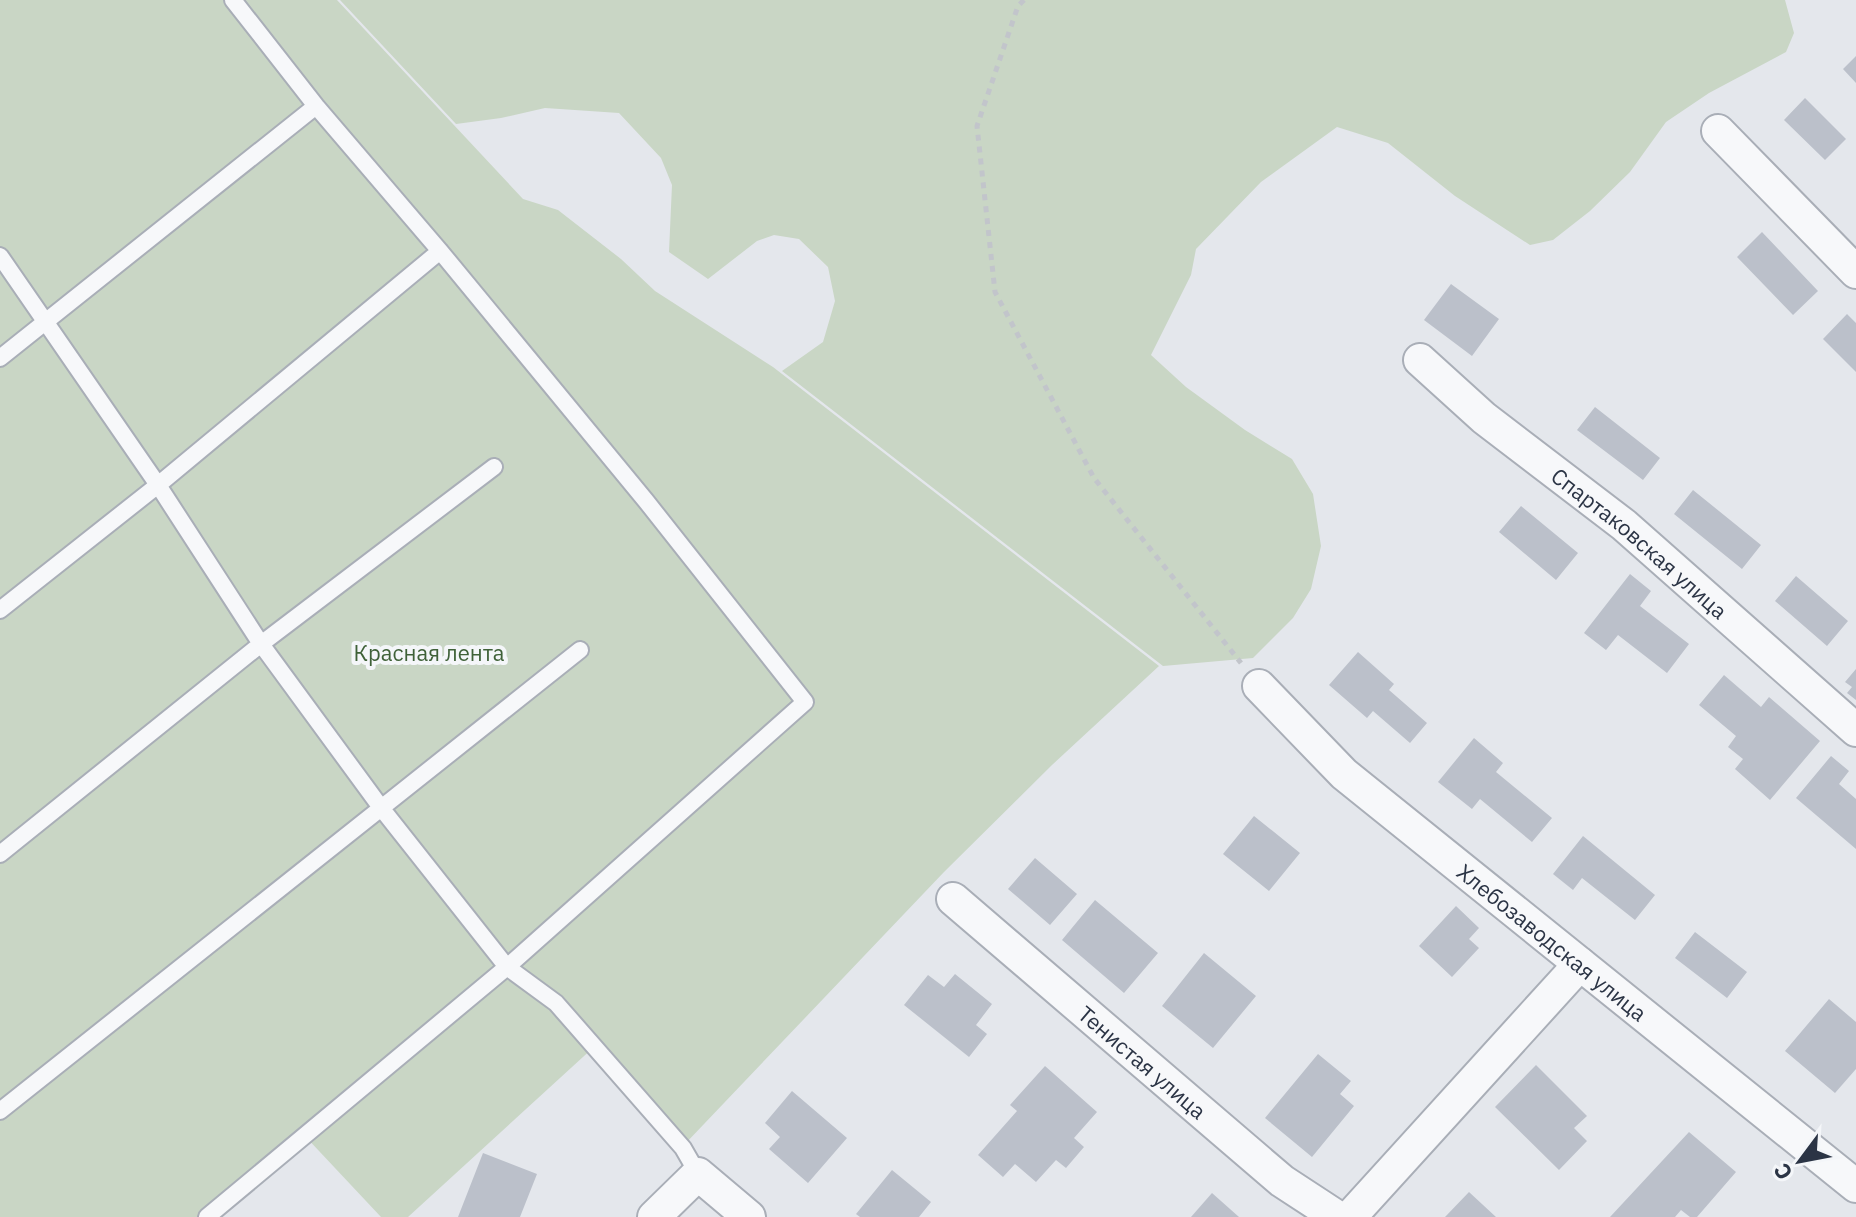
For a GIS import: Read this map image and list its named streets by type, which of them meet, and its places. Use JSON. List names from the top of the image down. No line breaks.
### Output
{"streets":{"street":["Спартаковская улица","Хлебозаводская улица","Тенистая улица"]},"parks":["Красная лента"],"north":"bottom left"}
